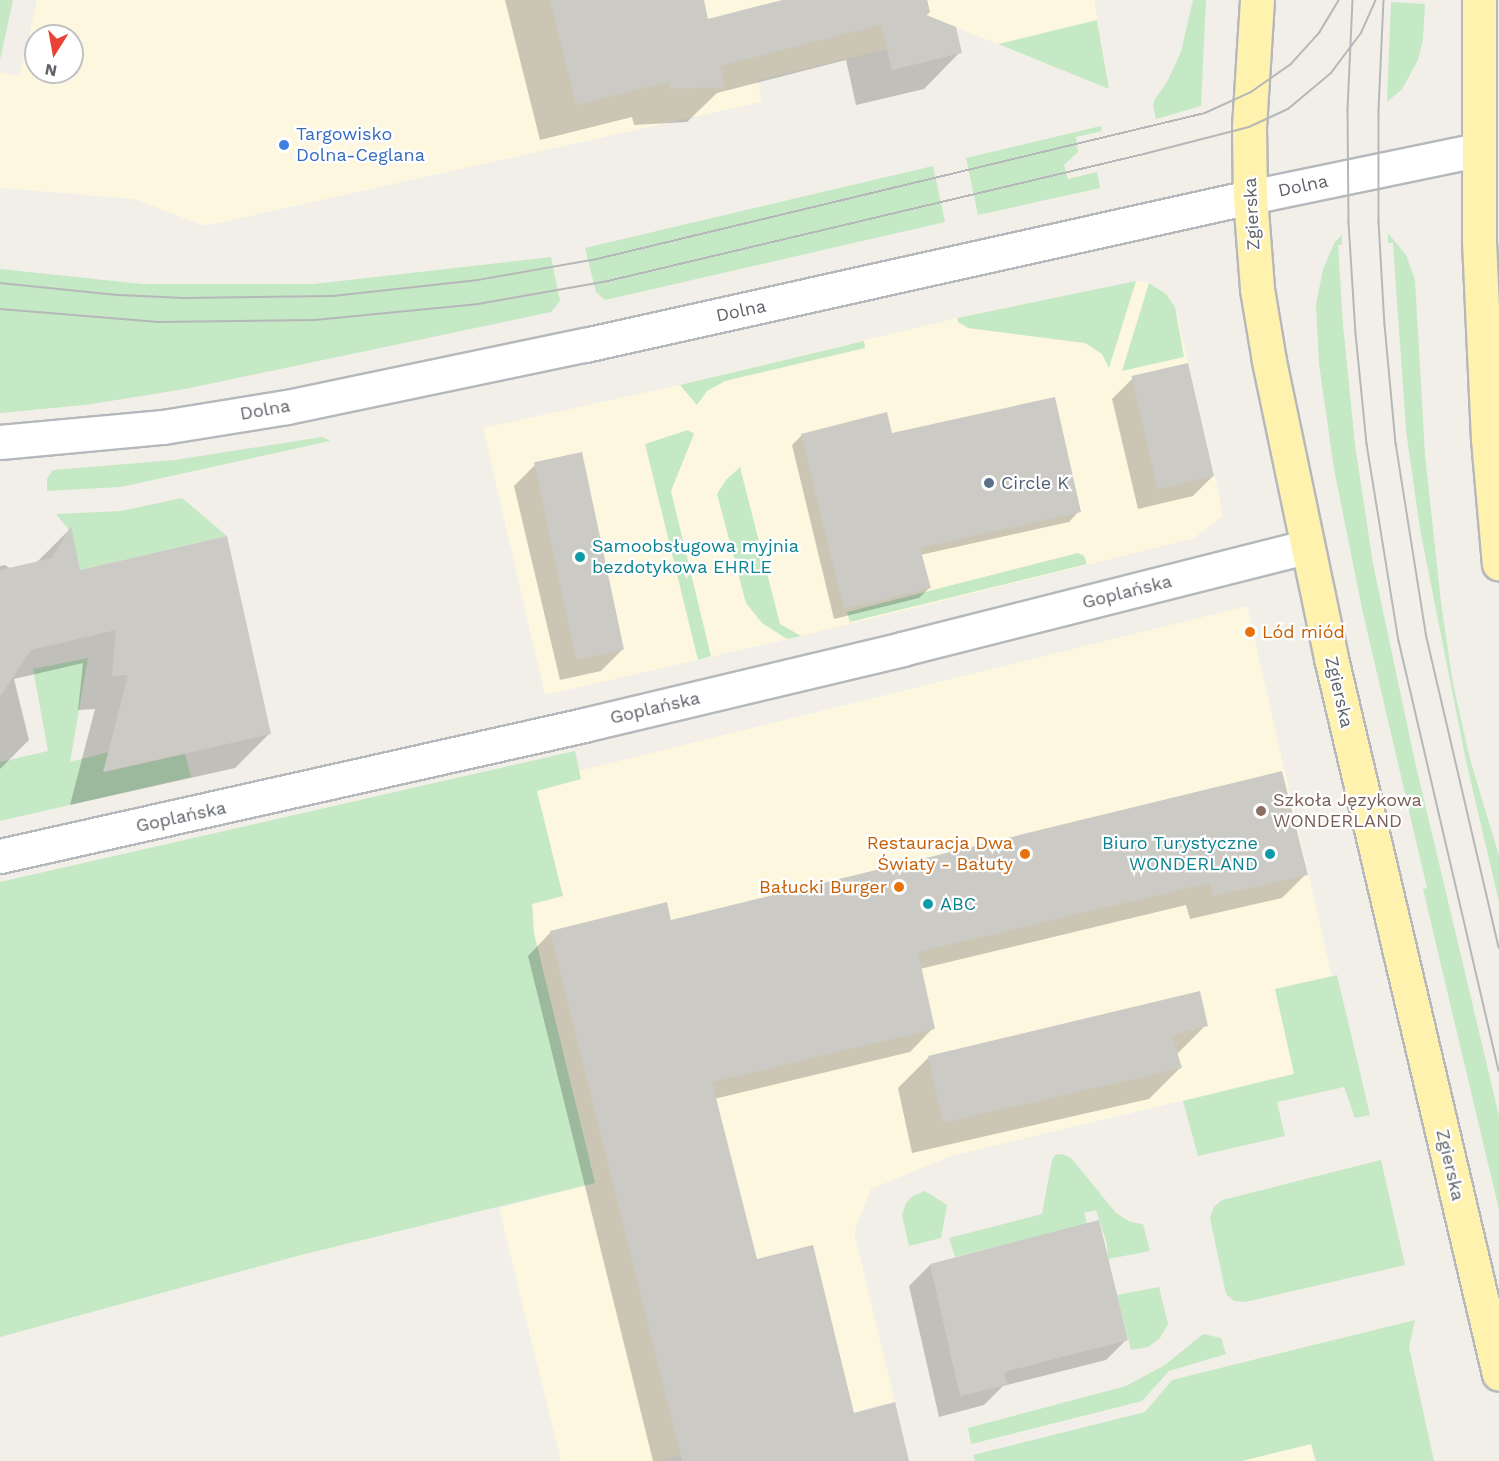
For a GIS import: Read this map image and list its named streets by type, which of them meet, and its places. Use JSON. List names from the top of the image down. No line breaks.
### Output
{"streets":{"main road":["Zgierska"],"street":["Dolna","Goplańska"]},"crossings":[["Dolna","Zgierska"],["Zgierska","Goplańska"]],"places":["Targowisko Dolna-Ceglana","Circle K","Samoobsługowa myjnia bezdotykowa EHRLE","Lód miód","Szkoła Językowa WONDERLAND","Restauracja Dwa Światy - Bałuty","Biuro Turystyczne WONDERLAND","Bałucki Burger","ABC"],"north":"bottom"}
